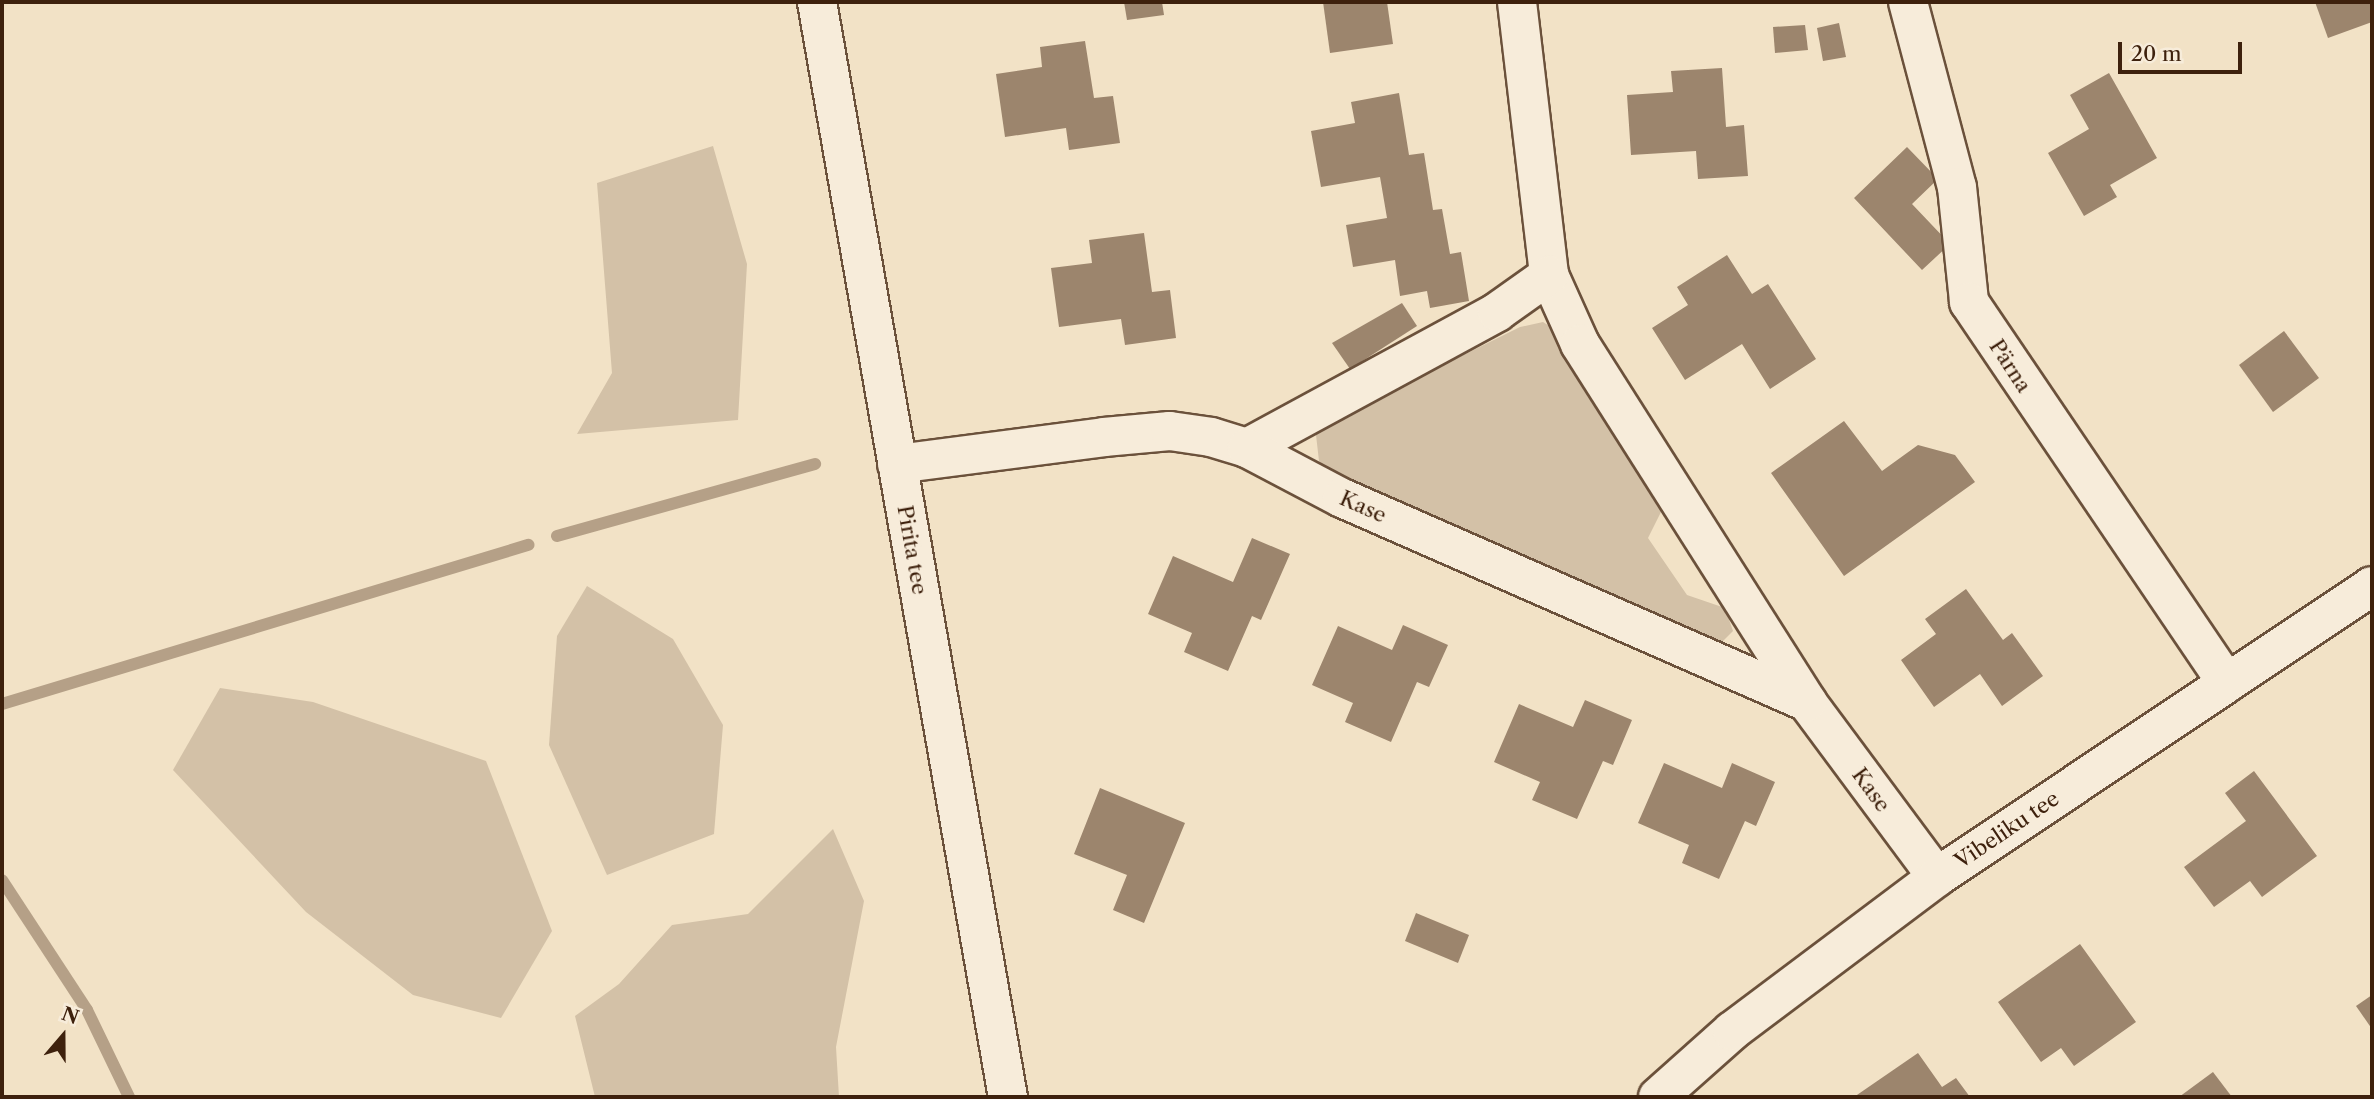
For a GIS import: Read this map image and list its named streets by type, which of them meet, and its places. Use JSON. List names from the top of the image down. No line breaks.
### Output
{"streets":{"street":["Pärna","Kase","Pirita tee","Vibeliku tee"]},"crossings":[["Pärna","Vibeliku tee"],["Kase","Pirita tee"],["Kase","Vibeliku tee"]],"scale_bar":"20 m","north":"top"}
